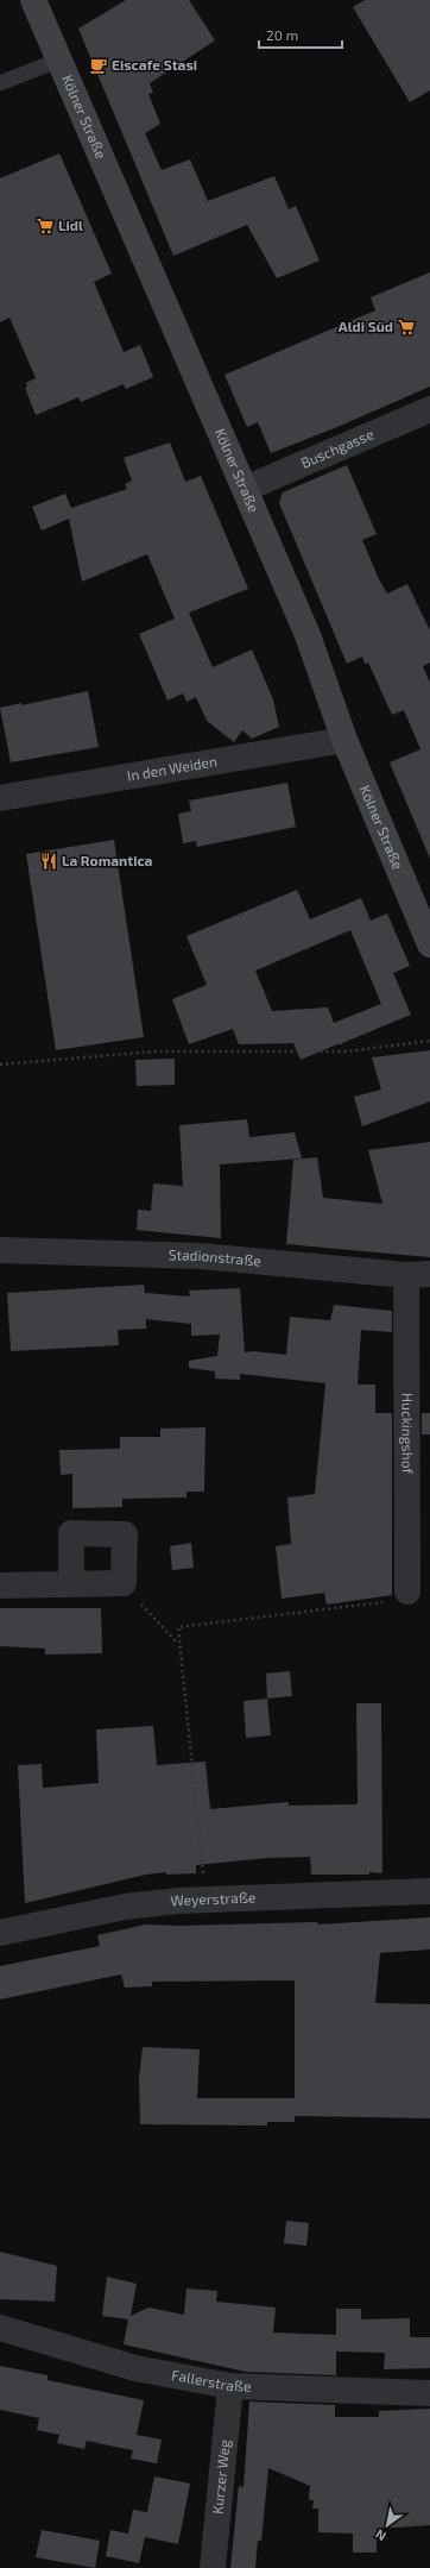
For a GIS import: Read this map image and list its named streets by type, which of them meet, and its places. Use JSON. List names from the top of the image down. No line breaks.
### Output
{"streets":{"main road":["Kölner Straße"],"street":["Buschgasse","In den Weiden","Stadionstraße","Huckingshof","Weyerstraße","Fallerstraße","Kurzer Weg"]},"crossings":[["Kölner Straße","Buschgasse"],["Kölner Straße","In den Weiden"],["Stadionstraße","Huckingshof"],["Fallerstraße","Kurzer Weg"]],"places":{"cafe":["Eiscafe Stasi"],"supermarket":["Lidl","Aldi Süd"],"restaurant":["La Romantica"]},"scale_bar":"20 m","north":"bottom left"}
